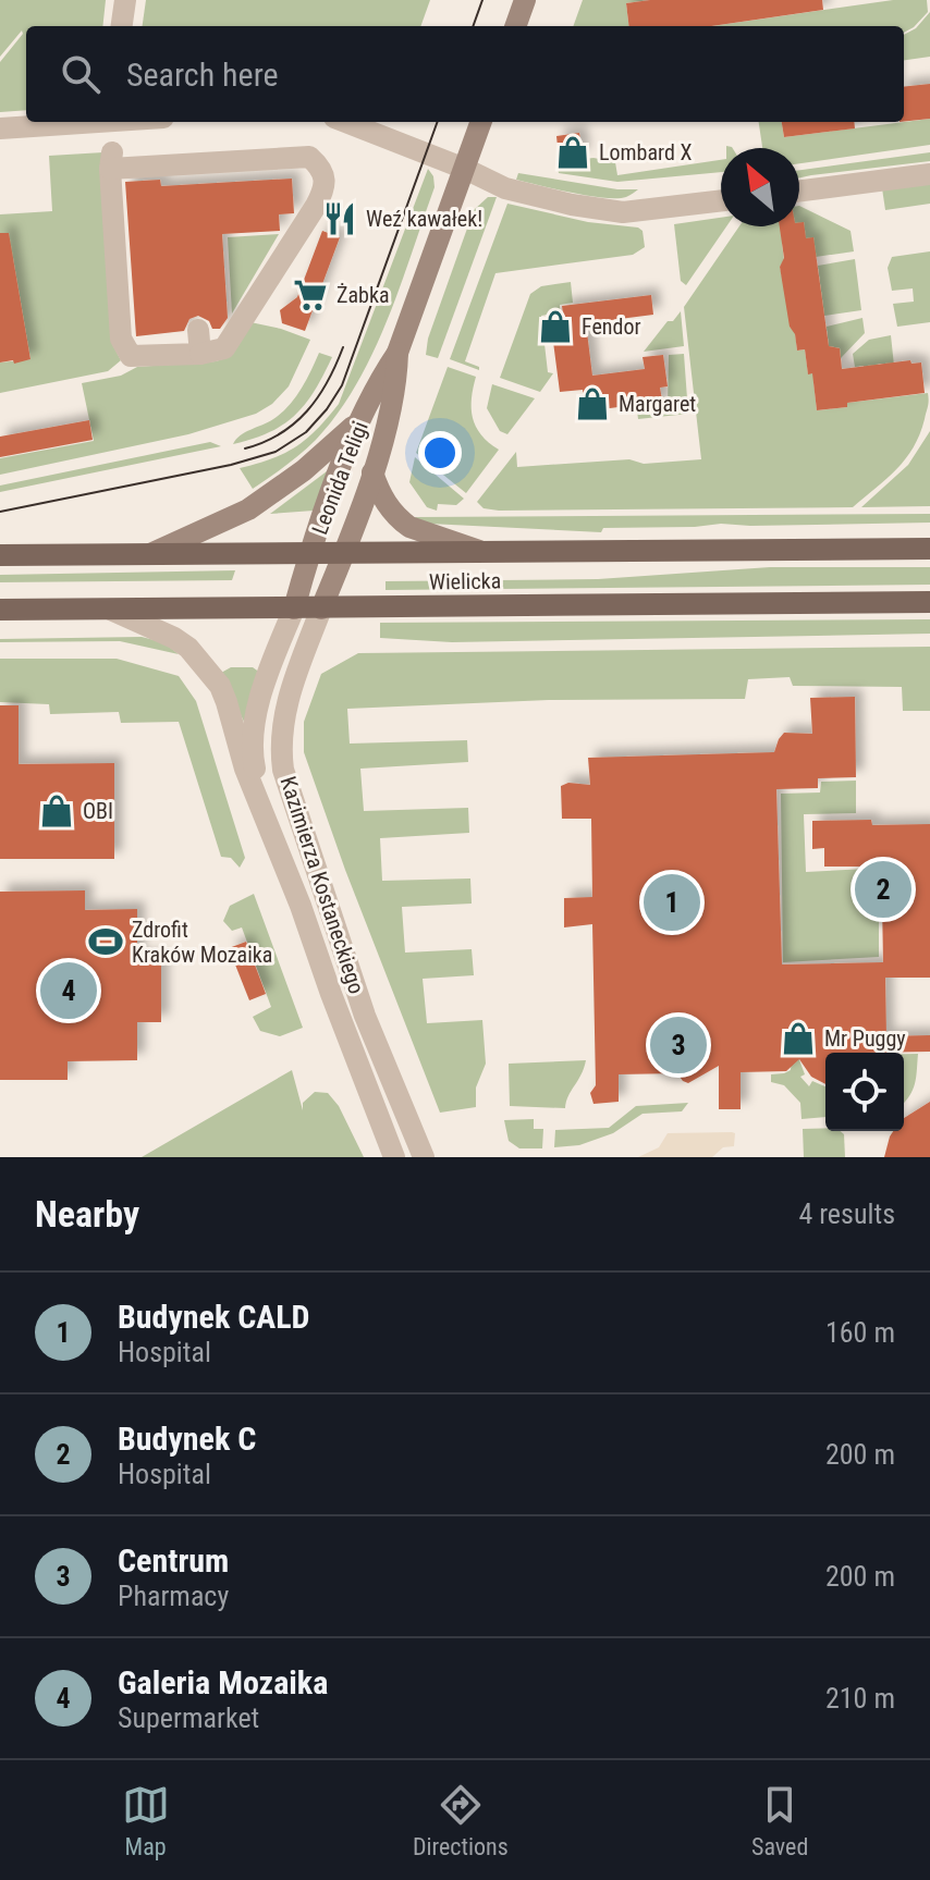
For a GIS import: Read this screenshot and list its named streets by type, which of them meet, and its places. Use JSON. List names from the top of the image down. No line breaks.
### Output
{"streets":{"main road":["Wielicka"],"street":["Leonida Teligi","Kazimierza Kostaneckiego"]},"crossings":[["Leonida Teligi","Wielicka"],["Leonida Teligi","Kazimierza Kostaneckiego"],["Wielicka","Kazimierza Kostaneckiego"]],"places":{"shop":["Lombard X","Fendor","Margaret","OBI","Mr Puggy"],"restaurant":["Weź kawałek!"],"supermarket":["Żabka"],"sports":["Zdrofit Kraków Mozaika"]},"north":"top left","page":{"search":"Search here","pins":["2","1","4","3"],"heading":["Nearby","4 results"],"list":[{"mark":"1","name":"Budynek CALD","note":"Hospital","value":"160 m"},{"mark":"2","name":"Budynek C","note":"Hospital","value":"200 m"},{"mark":"3","name":"Centrum","note":"Pharmacy","value":"200 m"},{"mark":"4","name":"Galeria Mozaika","note":"Supermarket","value":"210 m"}],"nav":["Map","Directions","Saved"]}}
